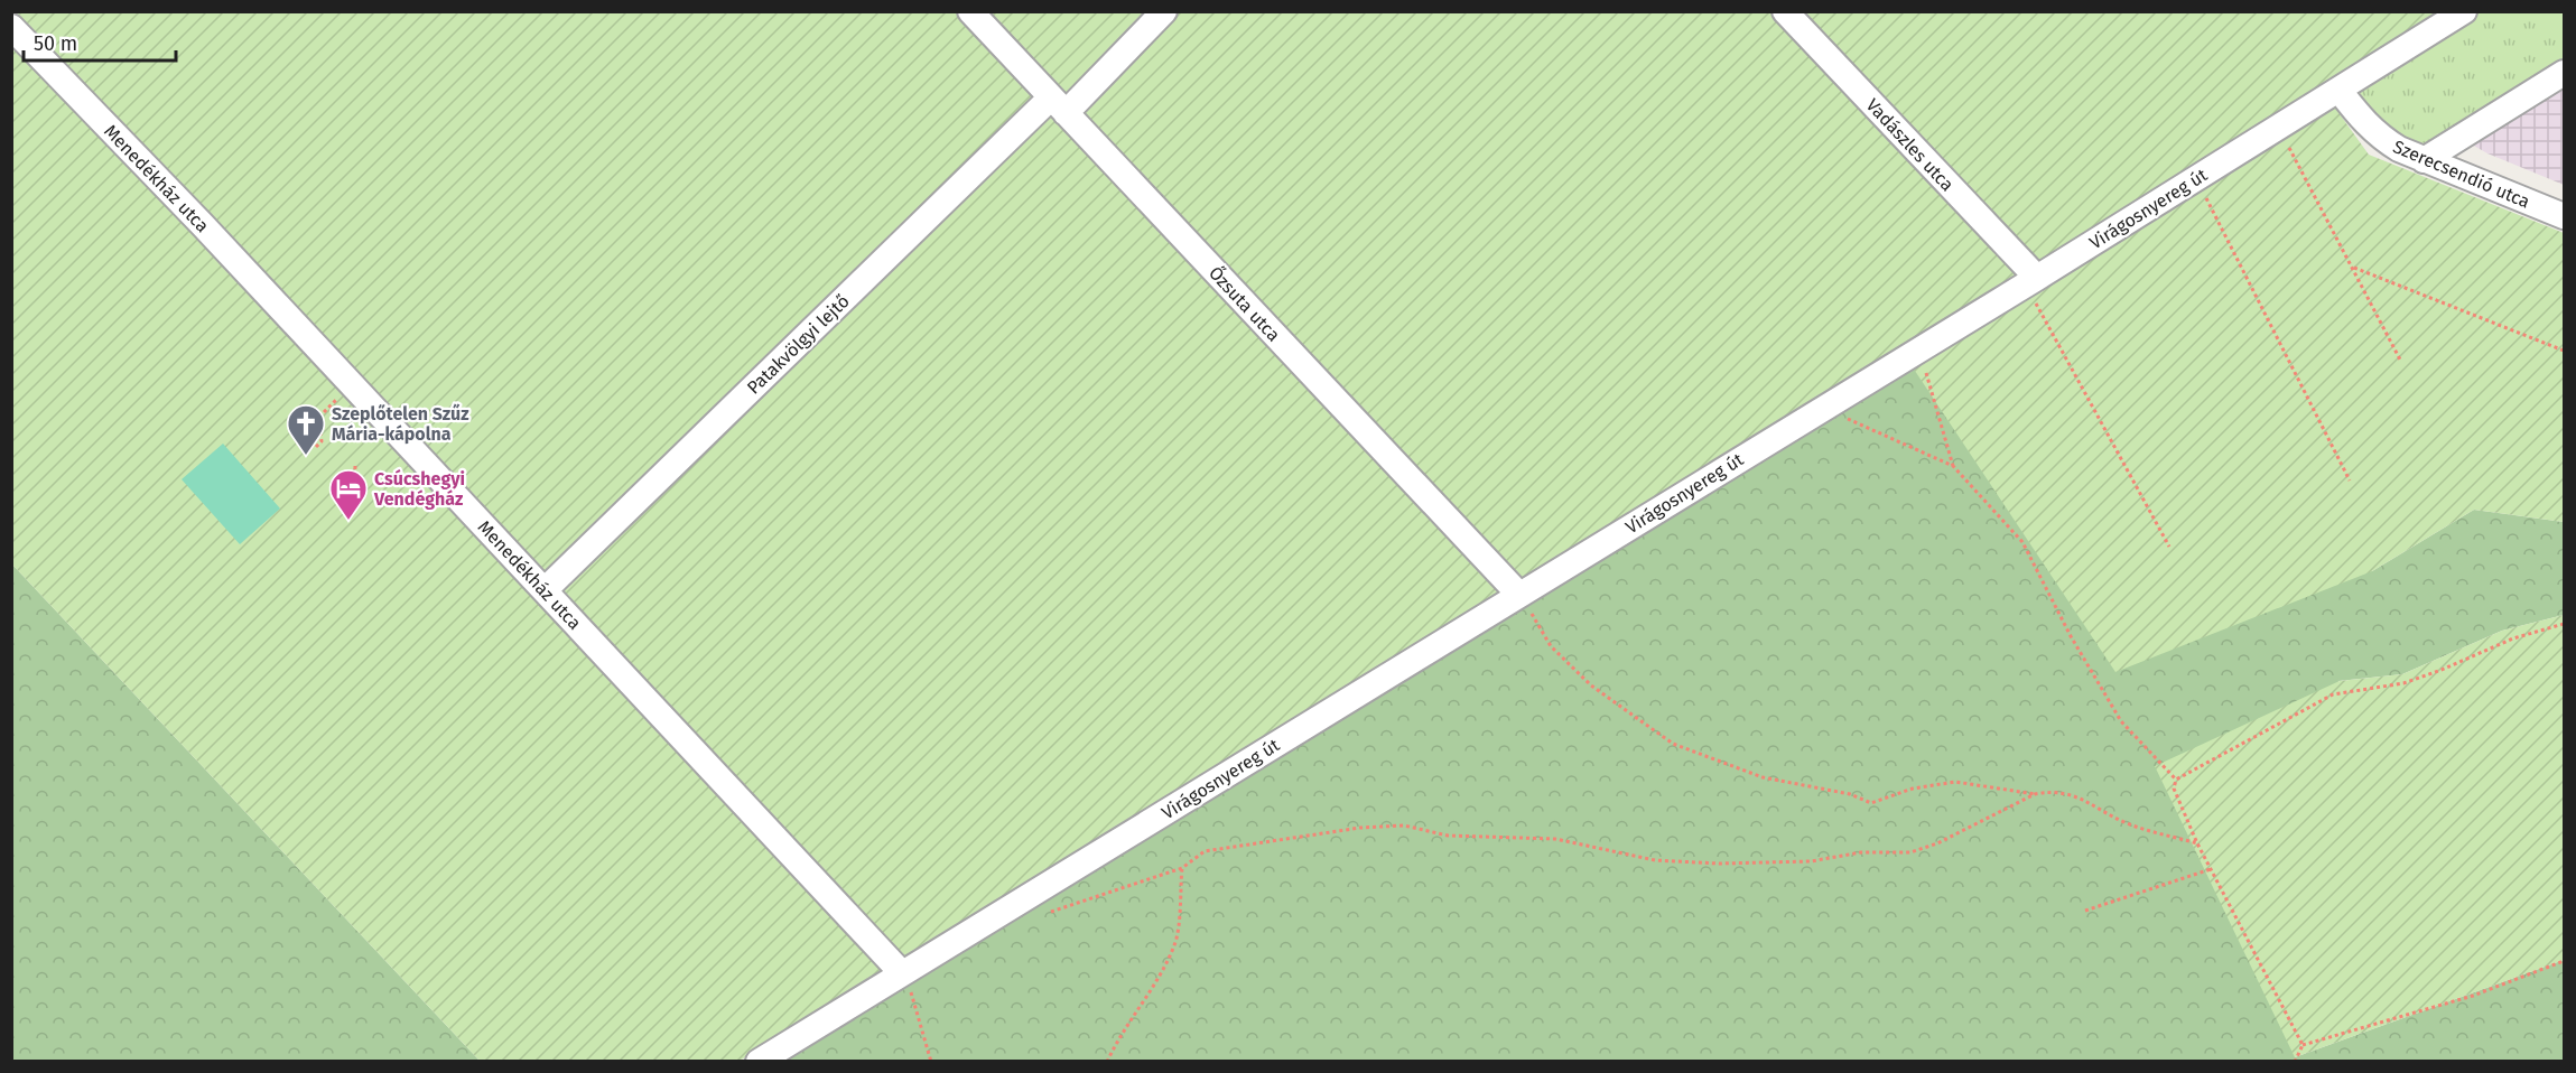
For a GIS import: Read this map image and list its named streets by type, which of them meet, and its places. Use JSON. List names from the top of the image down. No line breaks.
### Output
{"streets":{"street":["Vadászles utca","Szerecsendió utca","Menedékház utca","Virágosnyereg út","Őzsuta utca","Patakvölgyi lejtő"]},"crossings":[["Vadászles utca","Virágosnyereg út"],["Szerecsendió utca","Virágosnyereg út"],["Menedékház utca","Virágosnyereg út"],["Menedékház utca","Patakvölgyi lejtő"],["Virágosnyereg út","Őzsuta utca"],["Őzsuta utca","Patakvölgyi lejtő"]],"places":{"church":["Szeplőtelen Szűz Mária-kápolna"],"hotel":["Csúcshegyi Vendégház"]},"scale_bar":"50 m"}
